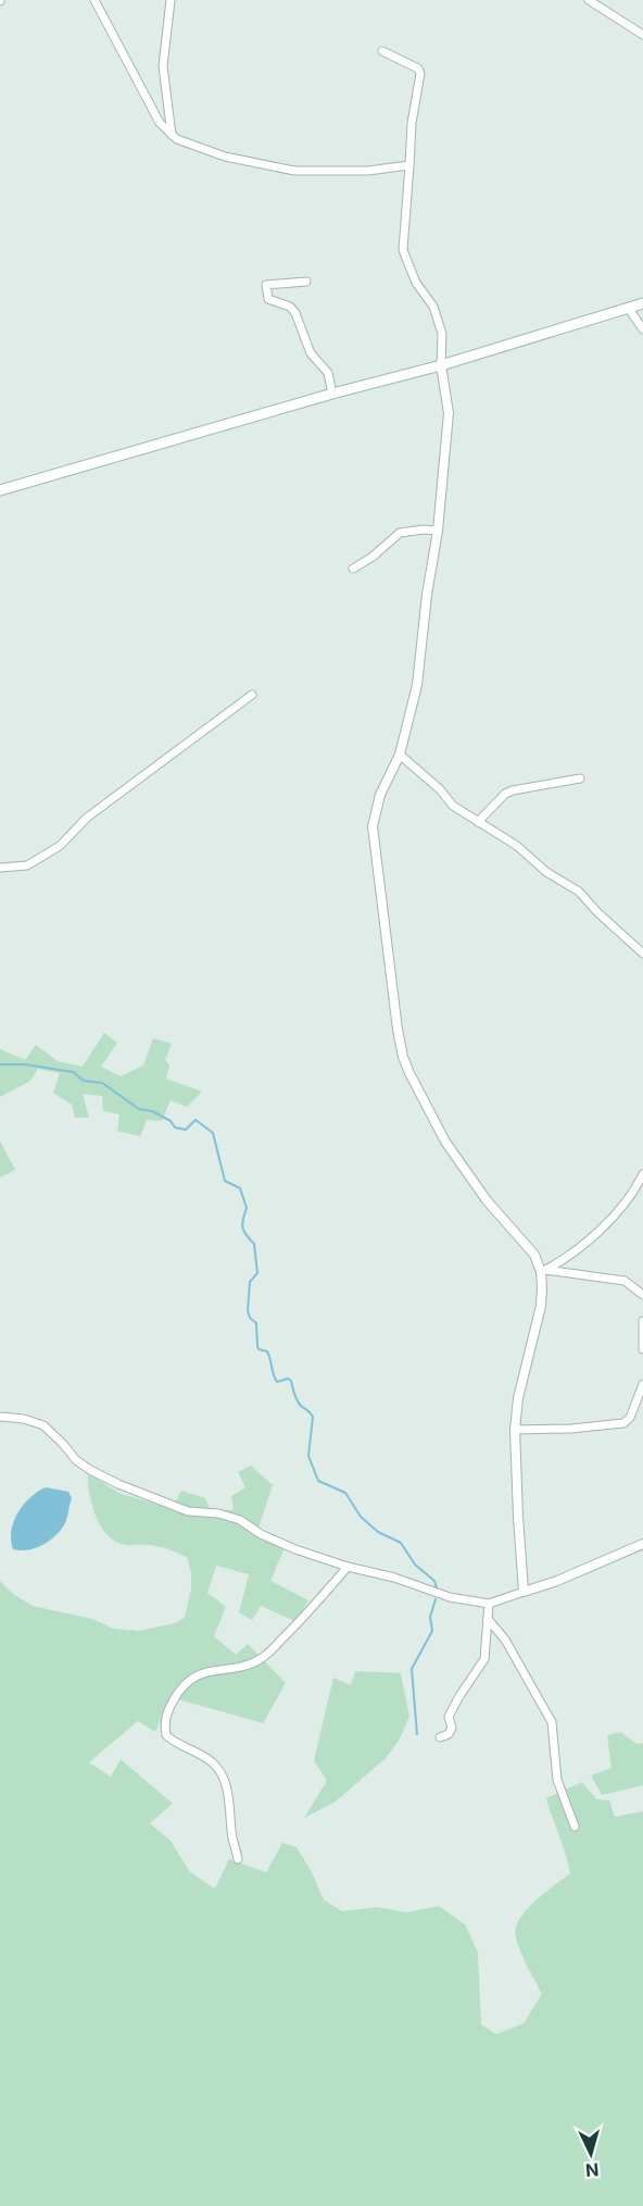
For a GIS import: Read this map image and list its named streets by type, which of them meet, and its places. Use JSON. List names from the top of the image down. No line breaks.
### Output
{"north":"bottom"}
